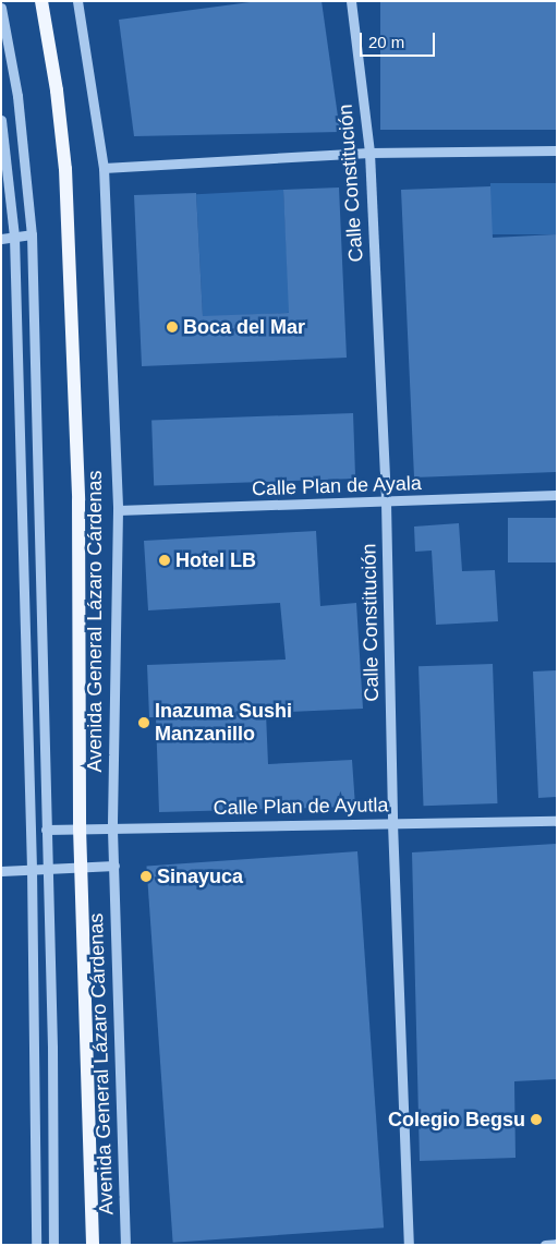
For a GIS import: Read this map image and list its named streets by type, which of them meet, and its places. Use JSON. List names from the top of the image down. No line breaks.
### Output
{"streets":{"main road":["Avenida General Lázaro Cárdenas"],"street":["Calle Constitución","Calle Plan de Ayala","Calle Plan de Ayutla"]},"crossings":[["Calle Constitución","Calle Plan de Ayala"],["Calle Constitución","Calle Plan de Ayutla"],["Calle Plan de Ayala","Avenida General Lázaro Cárdenas"],["Avenida General Lázaro Cárdenas","Calle Plan de Ayutla"]],"places":["Boca del Mar","Hotel LB","Inazuma Sushi Manzanillo","Sinayuca","Colegio Begsu"],"scale_bar":"20 m"}
